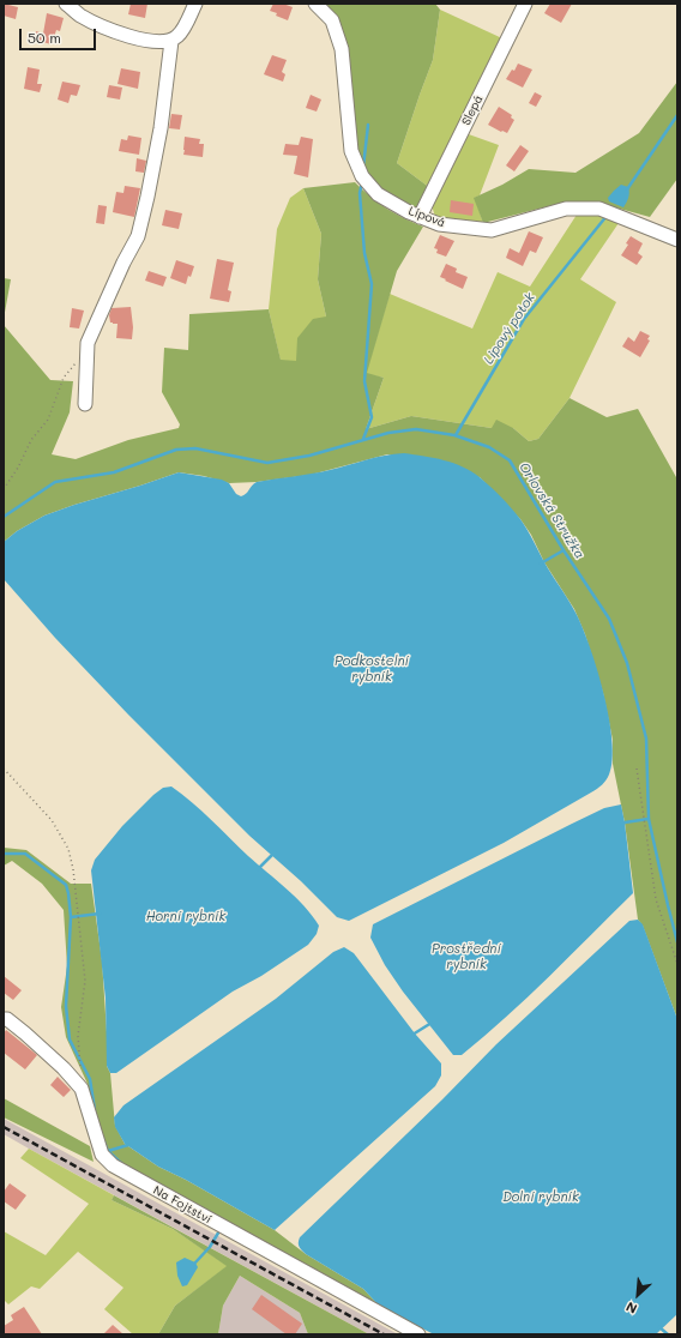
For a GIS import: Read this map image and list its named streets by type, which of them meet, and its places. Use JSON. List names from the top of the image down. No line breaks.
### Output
{"streets":{"street":["Slepá","Lípová","Na Fojtství"]},"crossings":[["Slepá","Lípová"]],"water":["Lipový potok","Orlovská Stružka","Podkostelní rybník","Horní rybník","Prostřední rybník","Dolní rybník"],"scale_bar":"50 m","north":"bottom left"}
